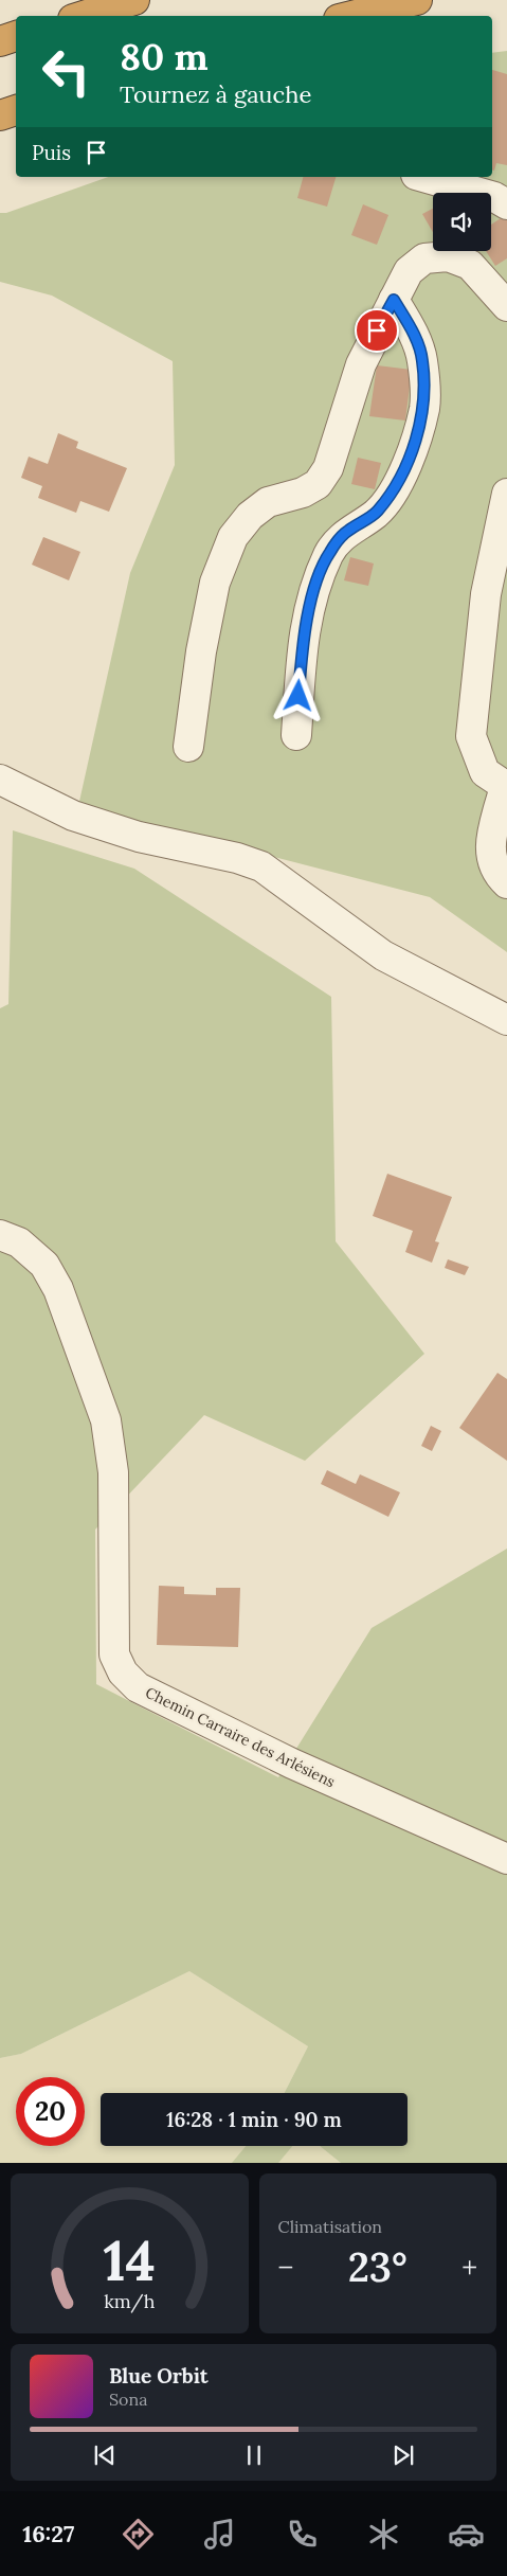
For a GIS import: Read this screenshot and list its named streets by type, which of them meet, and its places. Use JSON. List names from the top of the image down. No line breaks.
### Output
{"streets":{"street":["Chemin Carraire des Arlésiens"]},"page":{"turn":["80 m","Tournez à gauche"],"then":"Puis","limit":"20","trip":"16:28 · 1 min · 90 m","tile":"Climatisation","heat":["−","23°","+"],"song":["Blue Orbit","Sona"],"tabs":"16:27","gauge":["14","km/h"]}}
